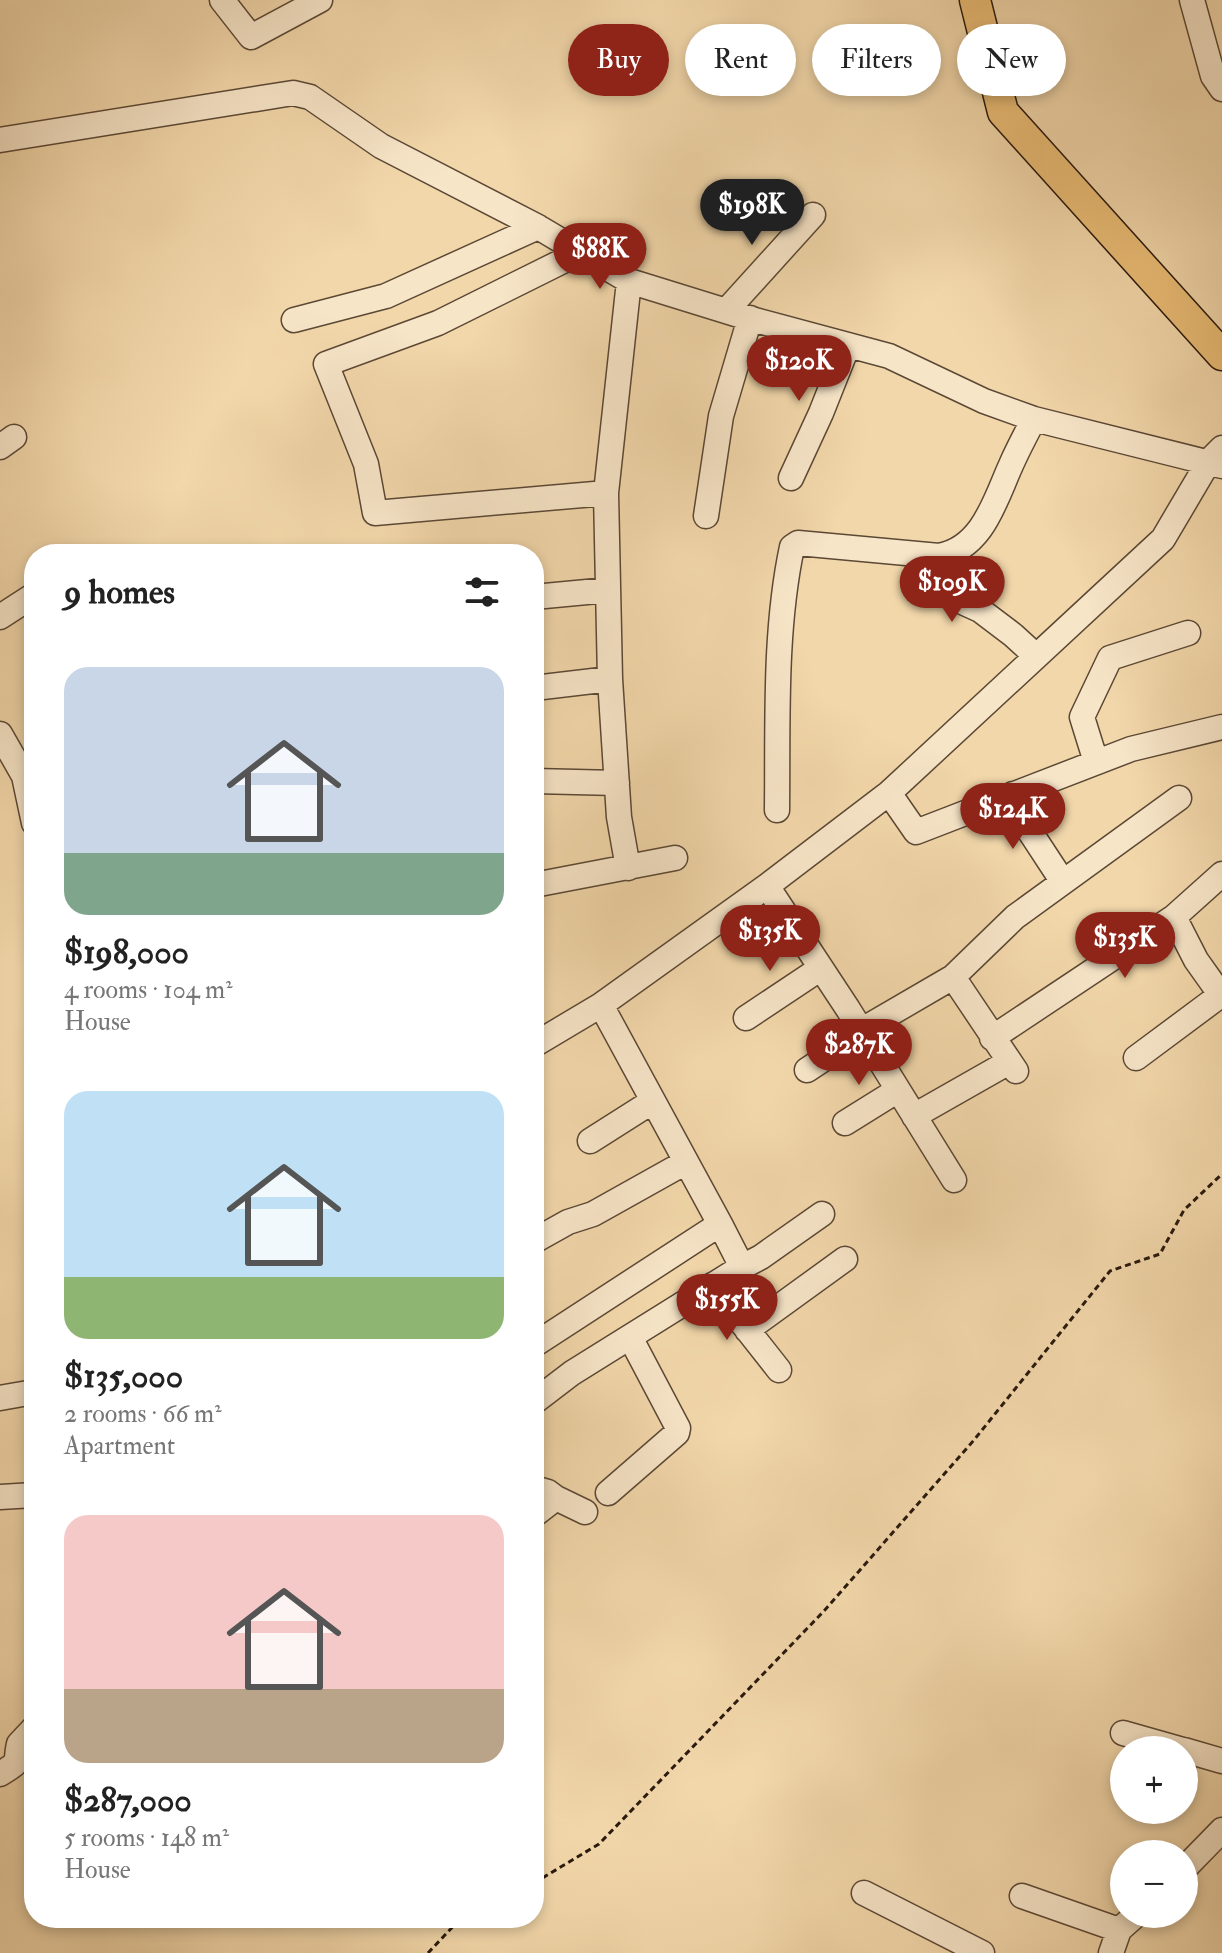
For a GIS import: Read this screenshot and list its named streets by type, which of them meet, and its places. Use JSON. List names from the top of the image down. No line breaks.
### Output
{"page":{"chip":["Buy","Rent","Filters","New"],"price":["$198K","$88K","$120K","$109K","$124K","$135K","$135K","$287K","$155K"],"heading":"9 homes","list":[{"name":"$198,000","note":"4 rooms · 104 m² · House"},{"name":"$135,000","note":"2 rooms · 66 m² · Apartment"},{"name":"$287,000","note":"5 rooms · 148 m² · House"}],"map_buttons":["+","−"]}}
